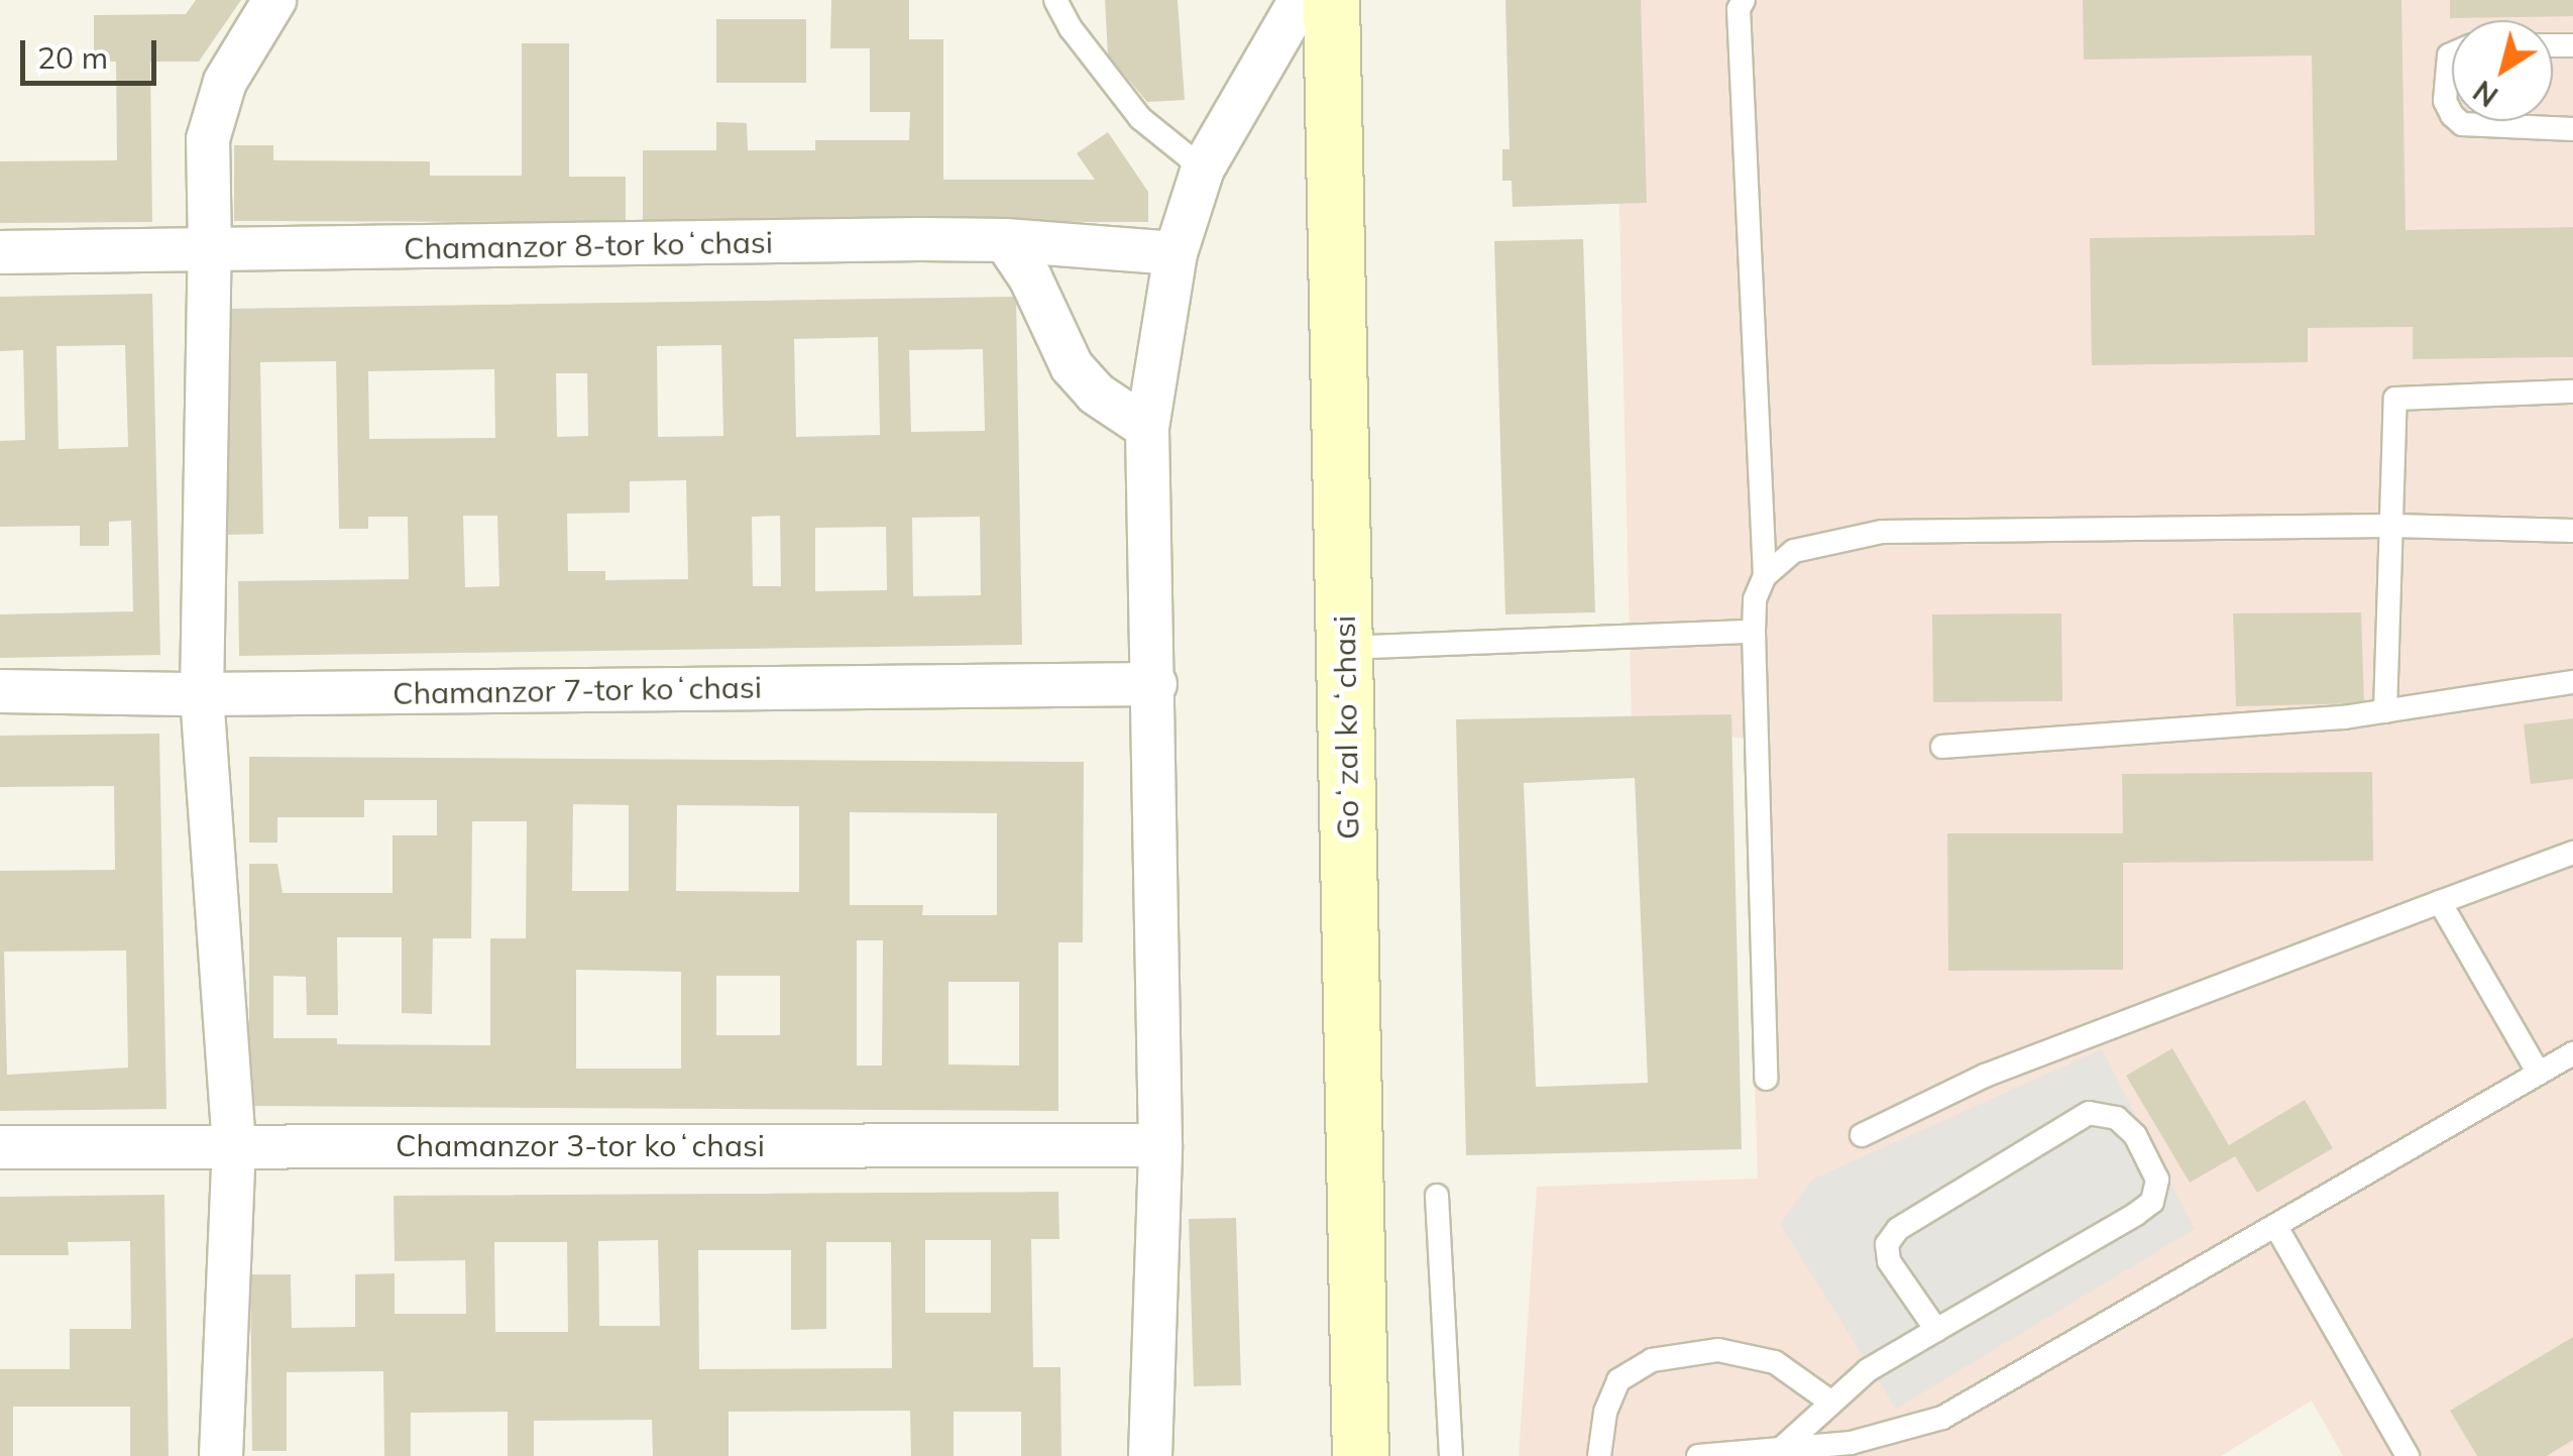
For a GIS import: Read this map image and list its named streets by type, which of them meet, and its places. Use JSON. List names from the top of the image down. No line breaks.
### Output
{"streets":{"main road":["Goʻzal koʻchasi"],"street":["Chamanzor 8-tor koʻchasi","Chamanzor 7-tor koʻchasi","Chamanzor 3-tor koʻchasi"]},"scale_bar":"20 m","north":"bottom left"}
